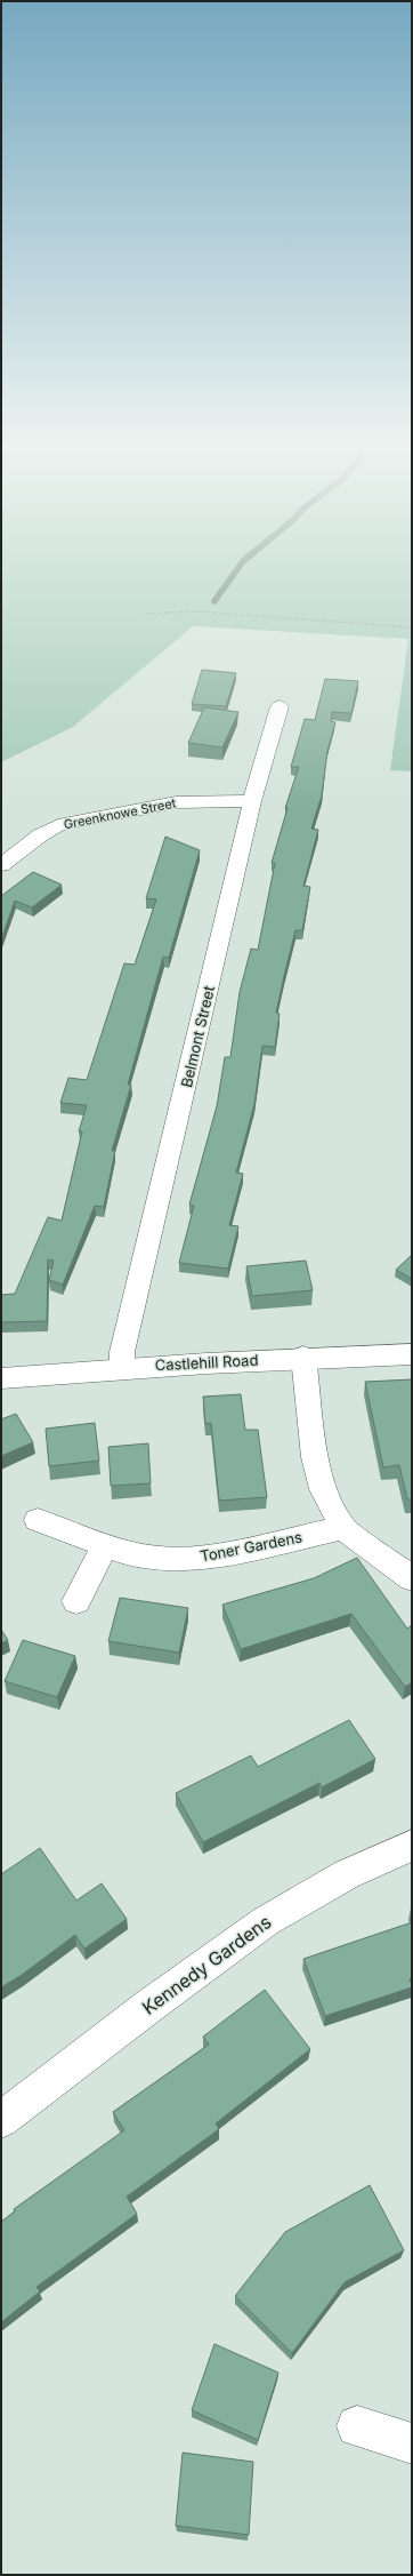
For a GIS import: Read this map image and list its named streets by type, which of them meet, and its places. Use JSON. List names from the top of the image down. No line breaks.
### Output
{"streets":{"street":["Greenknowe Street","Belmont Street","Castlehill Road","Toner Gardens","Kennedy Gardens"]},"crossings":[["Greenknowe Street","Belmont Street"],["Belmont Street","Castlehill Road"]]}
